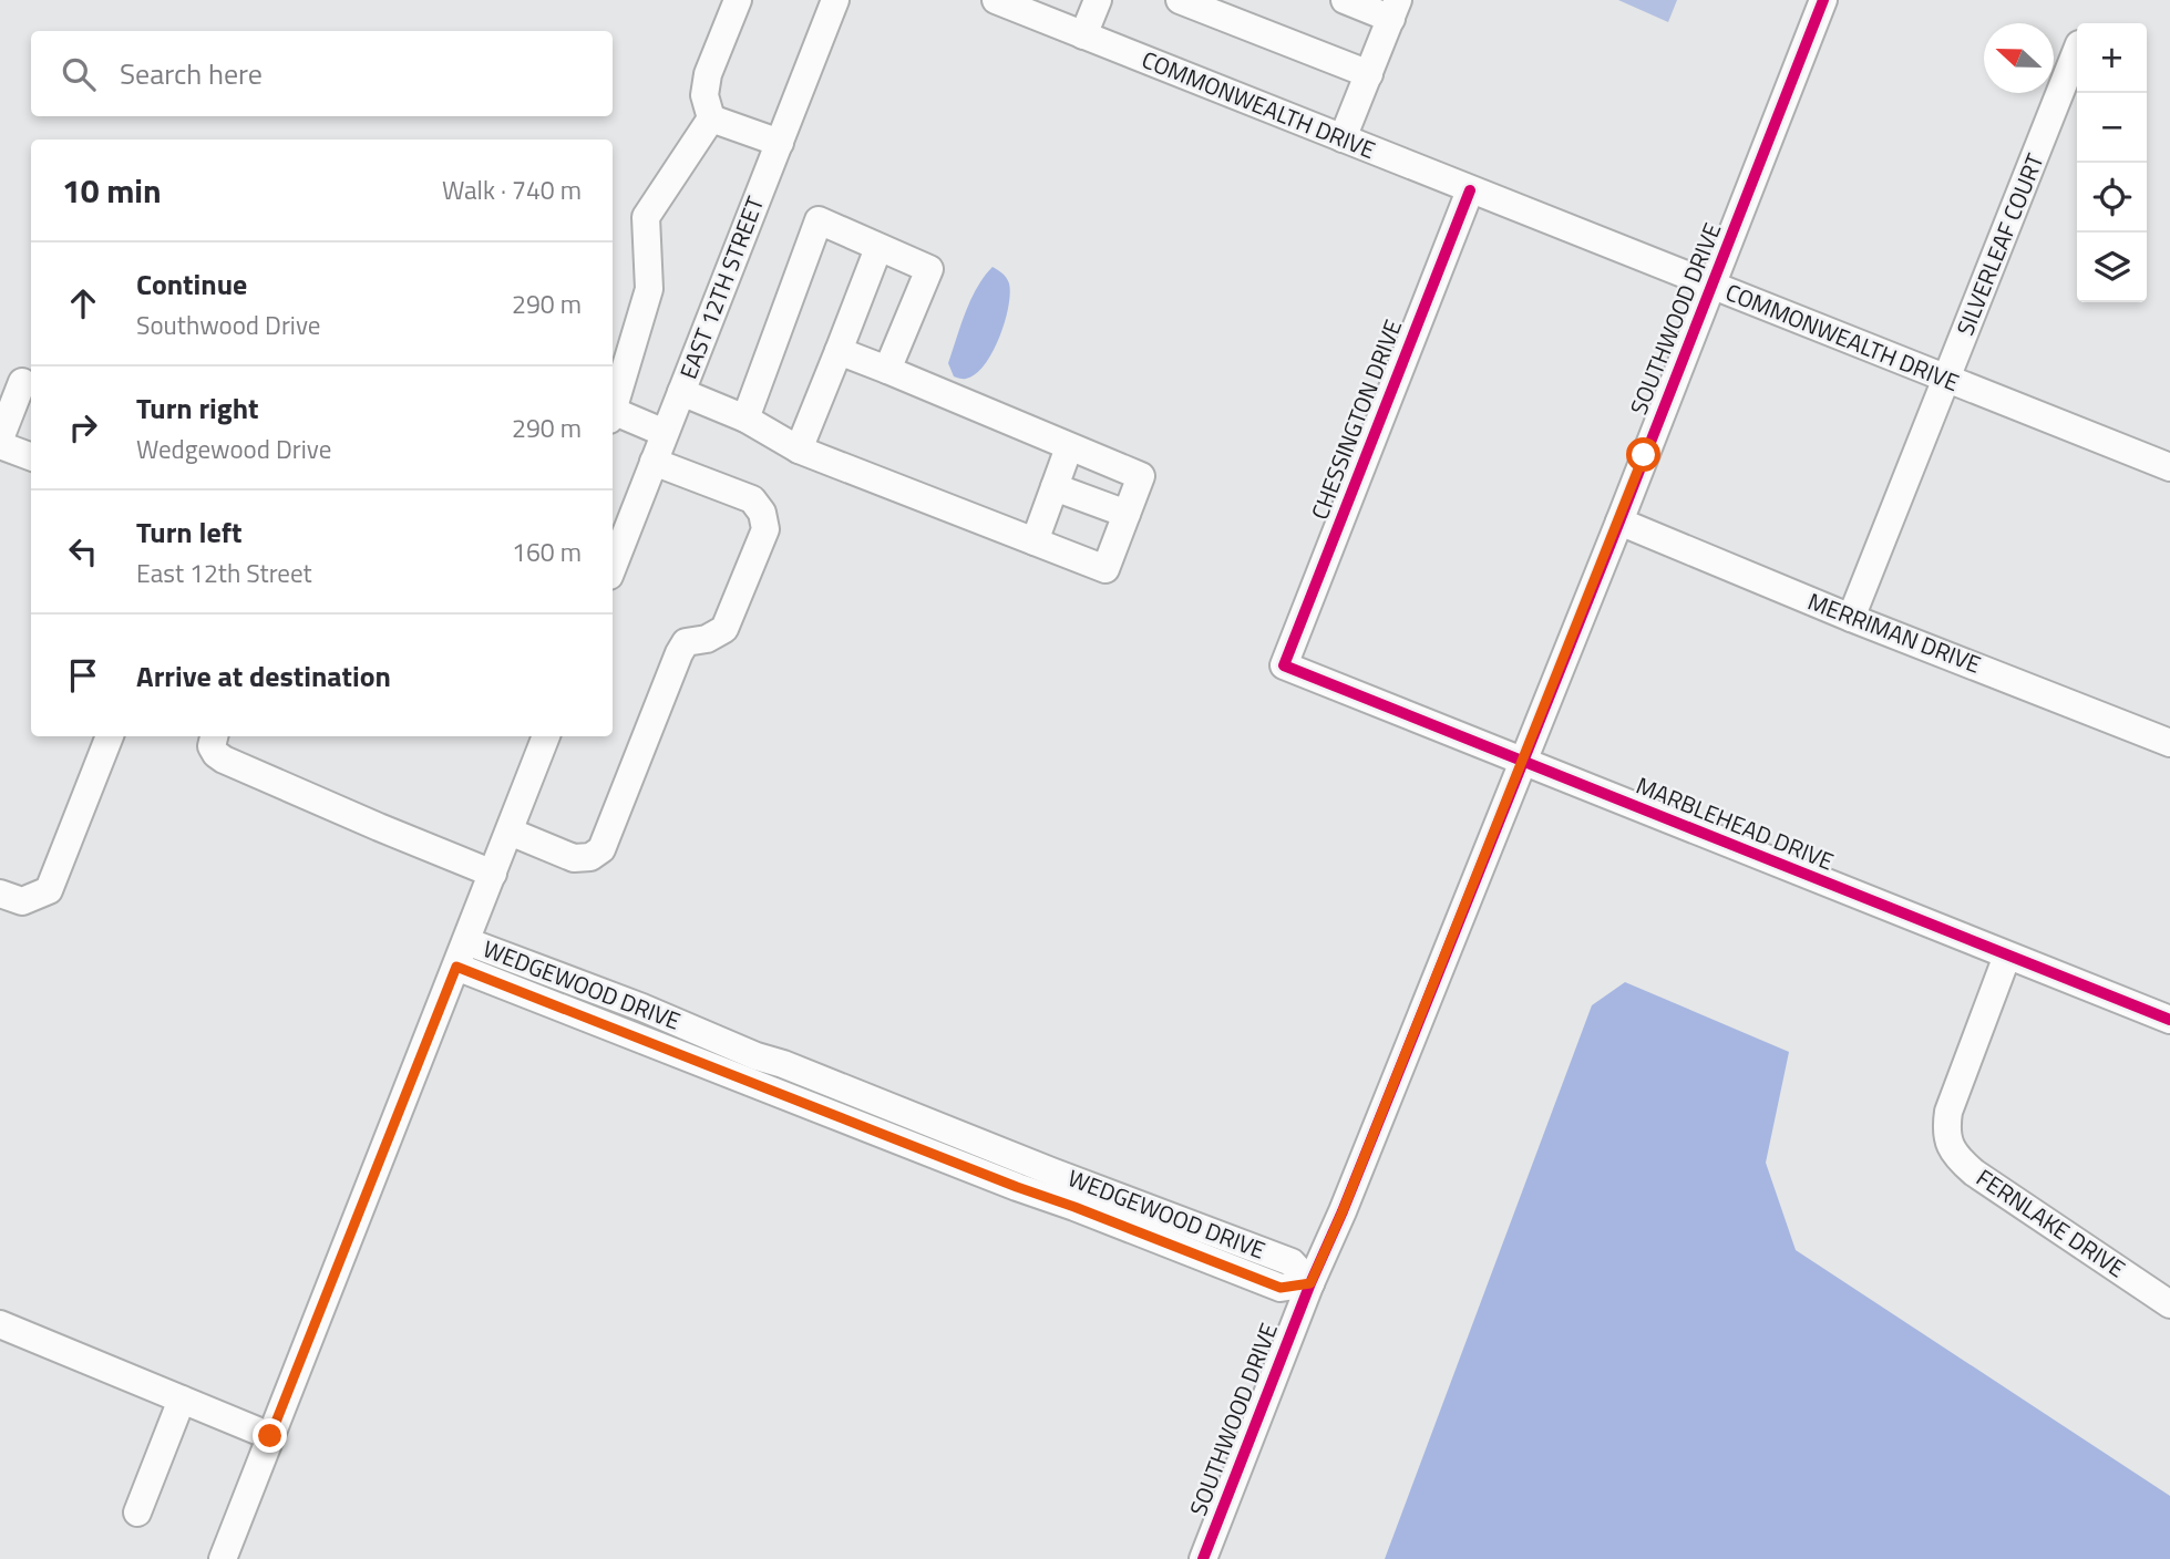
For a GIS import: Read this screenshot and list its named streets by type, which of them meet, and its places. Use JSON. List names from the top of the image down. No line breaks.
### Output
{"streets":{"street":["COMMONWEALTH DRIVE","SILVERLEAF COURT","EAST 12TH STREET","SOUTHWOOD DRIVE","CHESSINGTON DRIVE","MERRIMAN DRIVE","MARBLEHEAD DRIVE","WEDGEWOOD DRIVE","FERNLAKE DRIVE"]},"crossings":[["COMMONWEALTH DRIVE","SILVERLEAF COURT"],["COMMONWEALTH DRIVE","SOUTHWOOD DRIVE"],["COMMONWEALTH DRIVE","CHESSINGTON DRIVE"],["SILVERLEAF COURT","MERRIMAN DRIVE"],["SOUTHWOOD DRIVE","MERRIMAN DRIVE"],["SOUTHWOOD DRIVE","MARBLEHEAD DRIVE"],["SOUTHWOOD DRIVE","WEDGEWOOD DRIVE"],["CHESSINGTON DRIVE","MARBLEHEAD DRIVE"],["MARBLEHEAD DRIVE","FERNLAKE DRIVE"]],"north":"left","page":{"map_buttons":["+","−"],"search":"Search here","heading":["10 min","Walk · 740 m"],"list":[["Continue","Southwood Drive","290 m"],["Turn right","Wedgewood Drive","290 m"],["Turn left","East 12th Street","160 m"],"Arrive at destination"]}}
